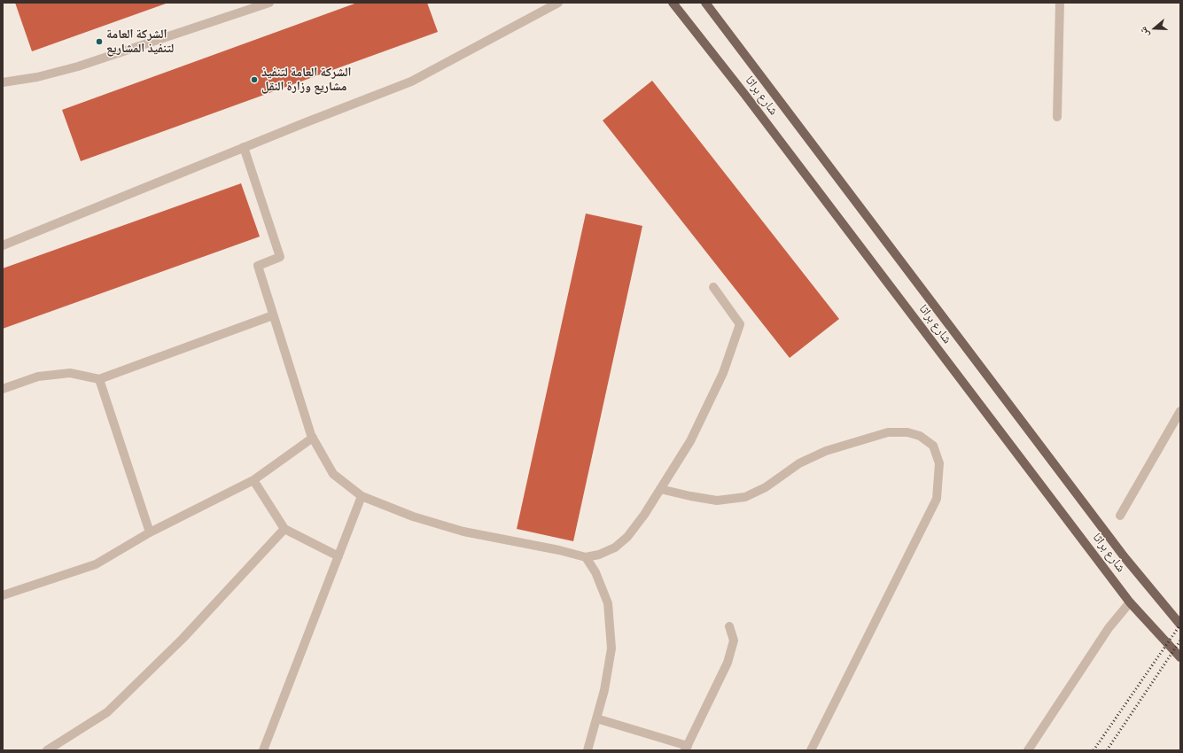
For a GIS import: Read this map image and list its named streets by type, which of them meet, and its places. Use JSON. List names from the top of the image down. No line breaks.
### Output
{"streets":{"main road":["شارع براثا"]},"places":["الشركة العامة لتنفيذ المشاريع","الشركة العامة لتنفيذ مشاريع وزارة النقل"],"north":"left"}
